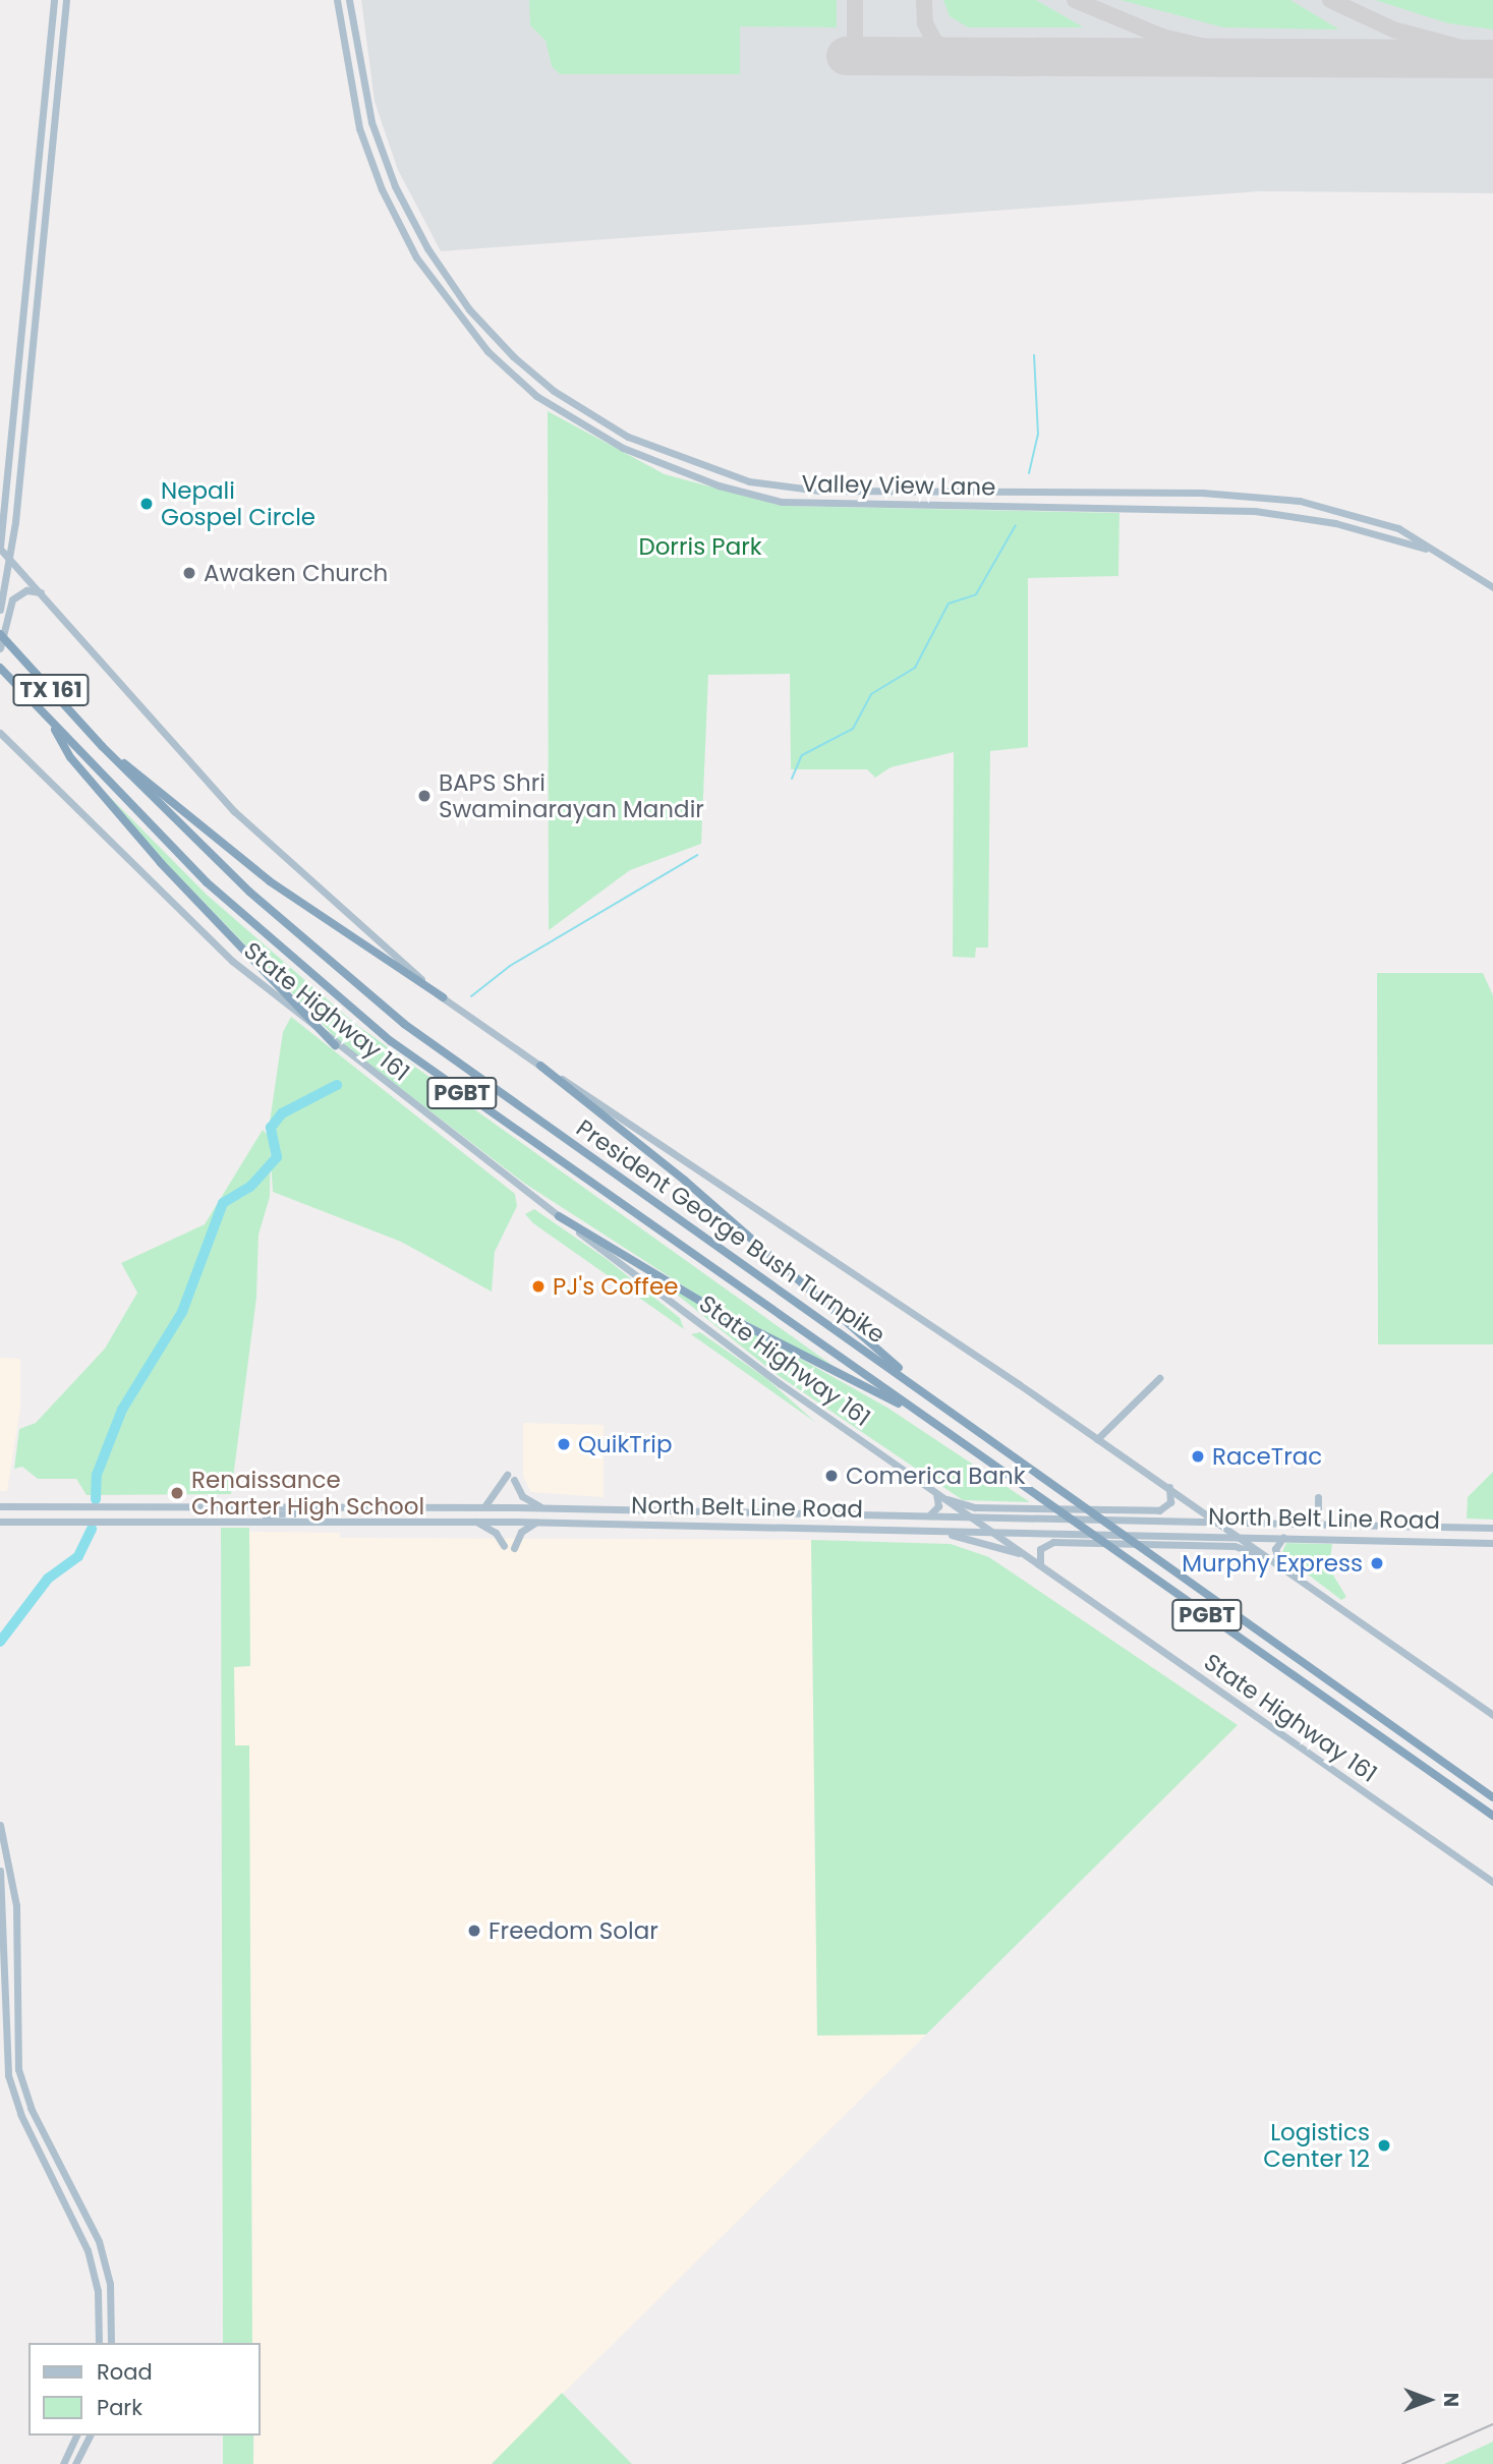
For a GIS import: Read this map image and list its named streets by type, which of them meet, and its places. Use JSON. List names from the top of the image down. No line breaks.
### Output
{"streets":{"highway":["TX 161","PGBT","President George Bush Turnpike"],"main road":["Valley View Lane","State Highway 161","North Belt Line Road"]},"crossings":[["State Highway 161","North Belt Line Road"]],"parks":["Dorris Park"],"places":["Nepali Gospel Circle","Awaken Church","BAPS Shri Swaminarayan Mandir","PJ's Coffee","QuikTrip","RaceTrac","Comerica Bank","Renaissance Charter High School","Murphy Express","Freedom Solar","Logistics Center 12"],"legend":["Road","Park"],"north":"right"}
